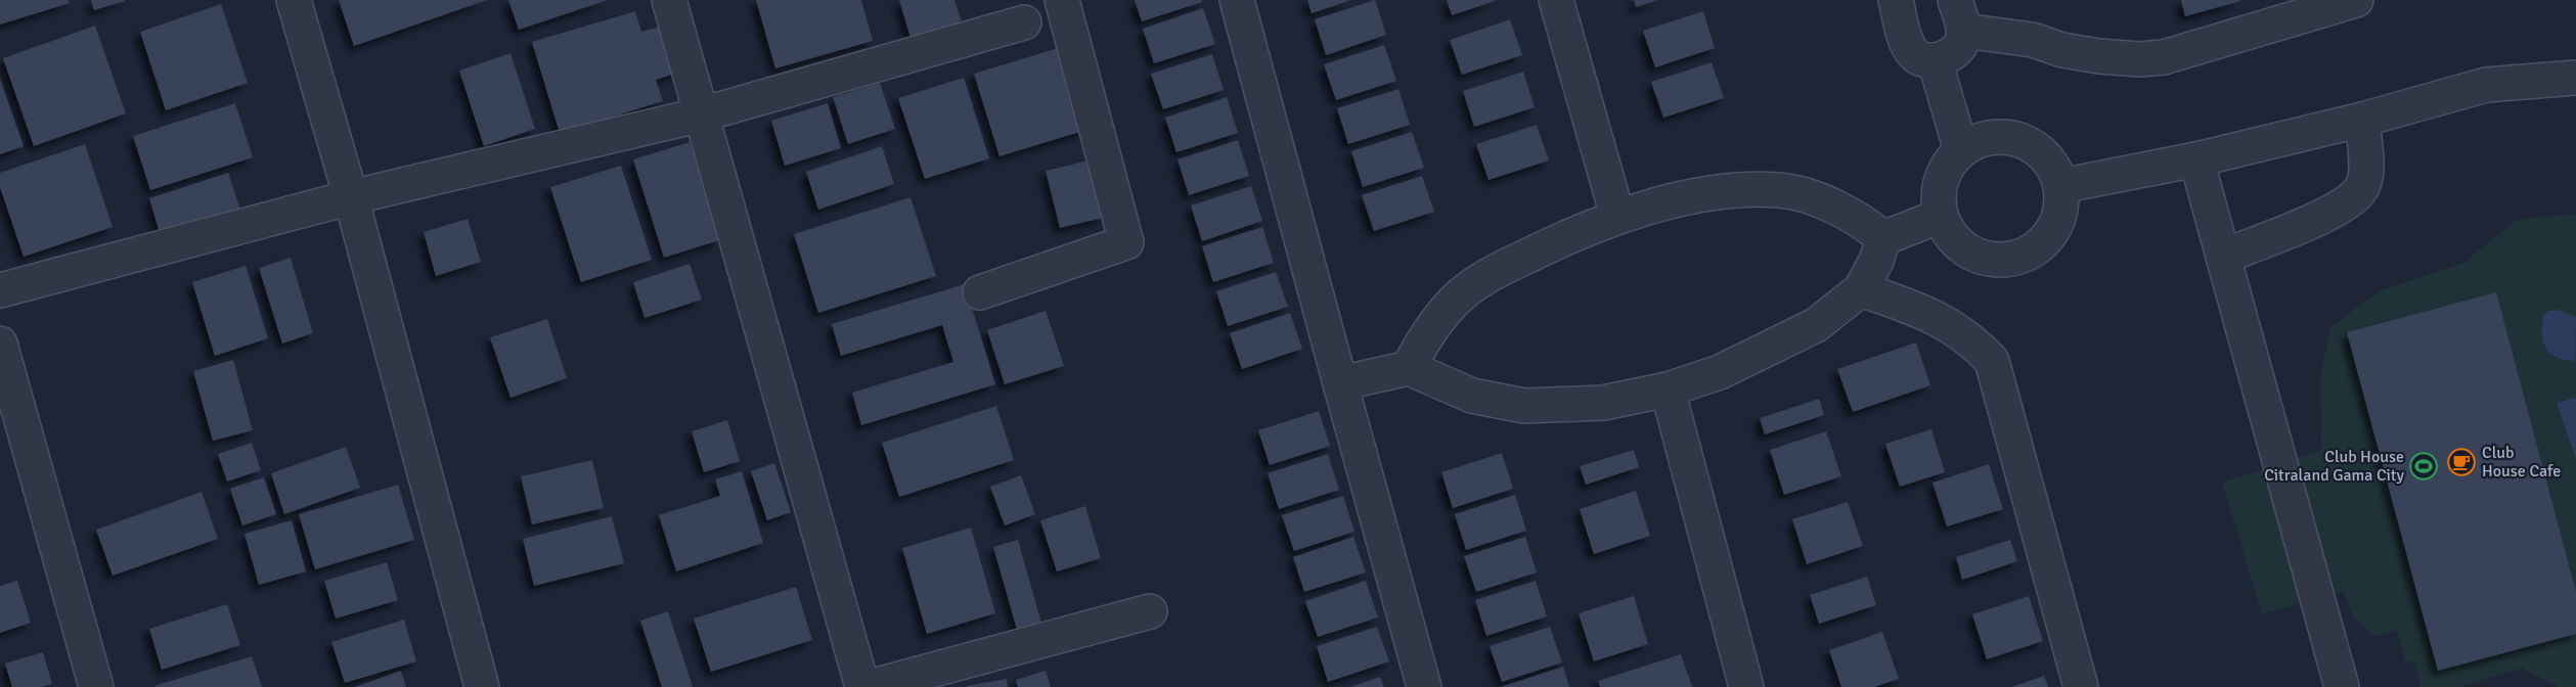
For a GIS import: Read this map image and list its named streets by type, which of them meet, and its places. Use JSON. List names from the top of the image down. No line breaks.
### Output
{"places":{"cafe":["Club House Cafe"],"sports":["Club House Citraland Gama City"]}}
